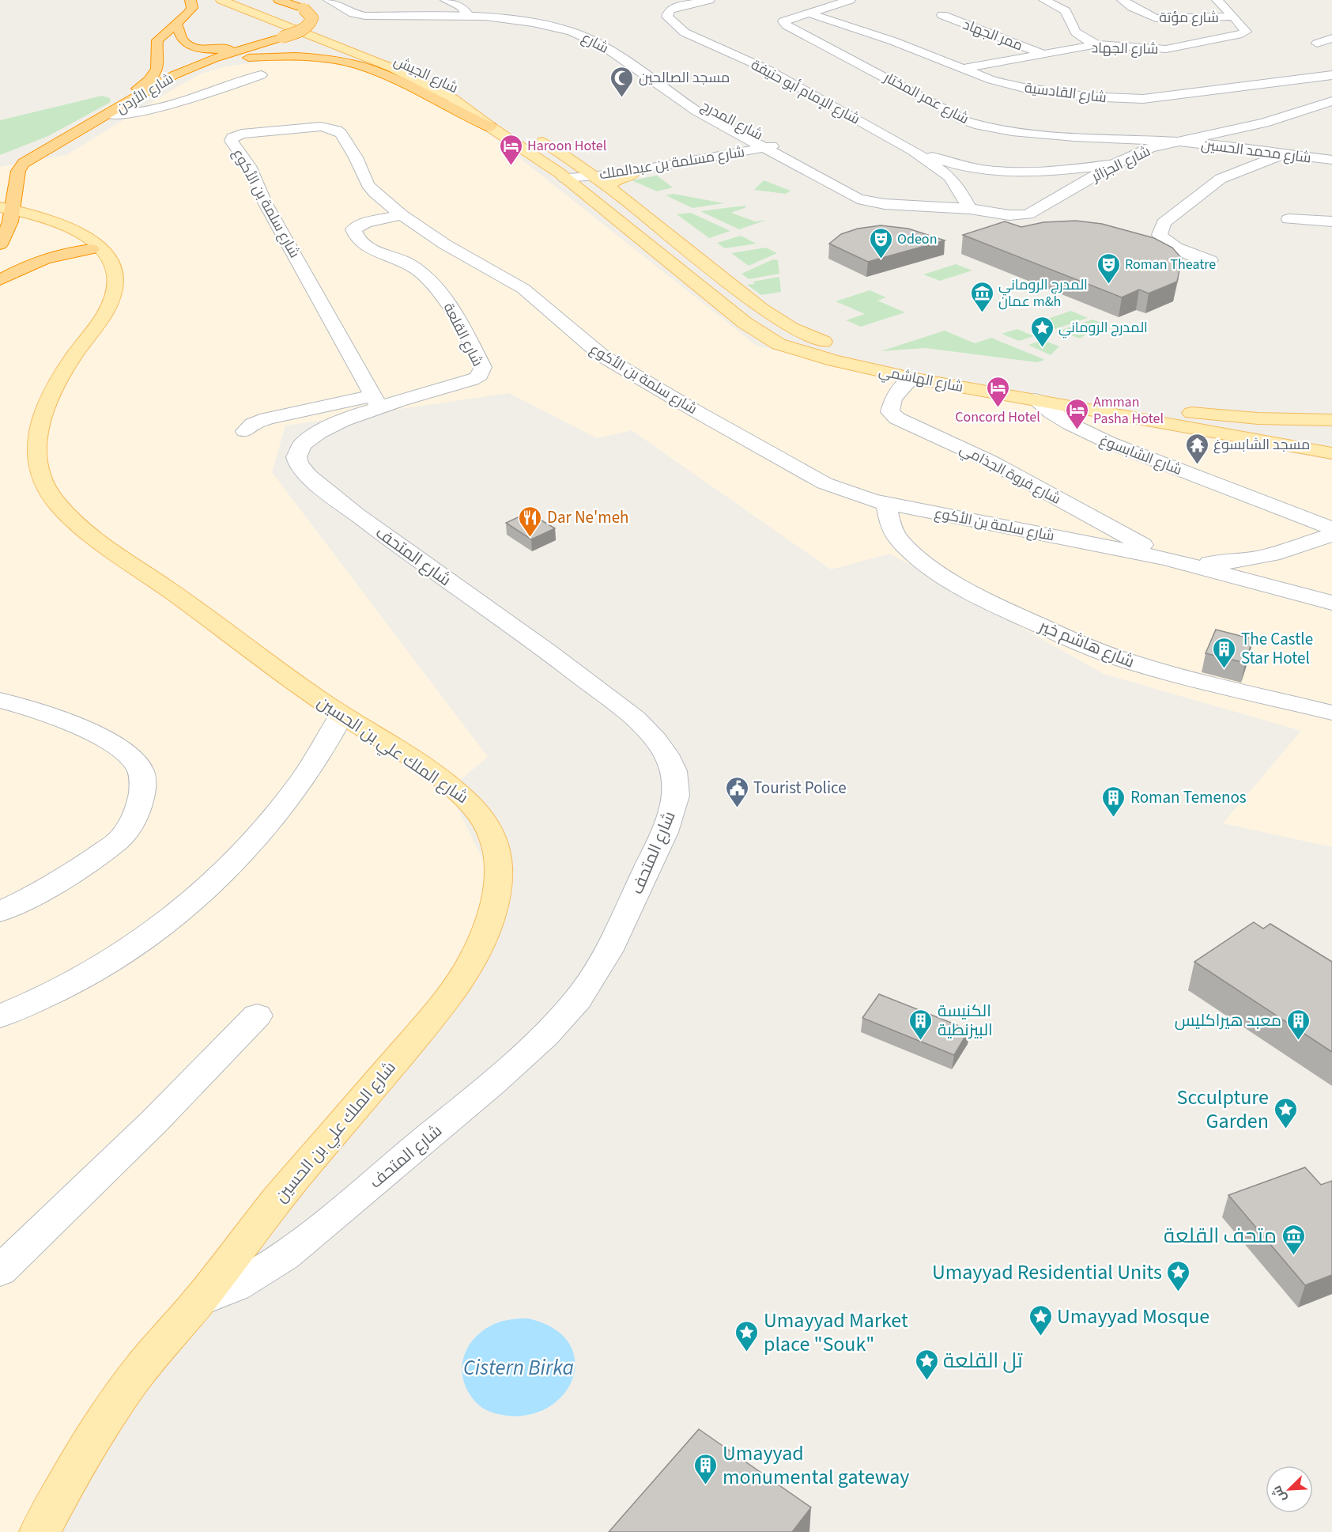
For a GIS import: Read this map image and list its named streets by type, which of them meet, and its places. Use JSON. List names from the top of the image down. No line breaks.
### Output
{"streets":{"highway":["شارع الأردن"],"main road":["شارع الجيش","شارع الهاشمي","شارع الملك علي بن الحسين"],"street":["شارع مؤتة","ممر الجهاد","شارع","شارع الجهاد","شارع الإمام أبو حنيفة","شارع القادسية","شارع عمر المختار","شارع محمد الحسين","شارع مسلمة بن عبدالملك","شارع الجزائر","شارع سلمة بن الأكوع","شارع القلعة","شارع الشابسوغ","شارع فروة الجذامي","شارع المتحف","شارع هاشم خير"]},"crossings":[["شارع مؤتة","شارع الجهاد"],["ممر الجهاد","شارع الجهاد"],["شارع","شارع مسلمة بن عبدالملك"],["شارع الجهاد","شارع القادسية"],["شارع الجيش","شارع مسلمة بن عبدالملك"],["شارع الجيش","شارع الهاشمي"],["شارع الإمام أبو حنيفة","شارع الجزائر"],["شارع القادسية","شارع عمر المختار"],["شارع عمر المختار","شارع محمد الحسين"],["شارع عمر المختار","شارع الجزائر"],["شارع محمد الحسين","شارع الجزائر"],["شارع مسلمة بن عبدالملك","شارع الهاشمي"],["شارع سلمة بن الأكوع","شارع القلعة"],["شارع سلمة بن الأكوع","شارع فروة الجذامي"],["شارع سلمة بن الأكوع","شارع المتحف"],["شارع سلمة بن الأكوع","شارع هاشم خير"],["شارع القلعة","شارع المتحف"],["شارع الهاشمي","شارع الشابسوغ"],["شارع الهاشمي","شارع فروة الجذامي"],["شارع المتحف","شارع الملك علي بن الحسين"]],"water":["Cistern Birka"],"places":{"mosque":["مسجد الصالحين"],"hotel":["Haroon Hotel","Concord Hotel","Amman Pasha Hotel"],"theatre":["Odeon","Roman Theatre"],"museum":["المدرج الروماني عمان m&h","متحف القلعة"],"place":["المدرج الروماني","Scculpture Garden","Umayyad Residential Units","Umayyad Mosque","Umayyad Market place \"Souk\"","تل القلعة"],"temple":["مسجد الشابسوغ"],"restaurant":["Dar Ne'meh"],"building":["The Castle Star Hotel","Roman Temenos","الكنيسة البيزنطية","معبد هيراكليس","Umayyad monumental gateway"],"public building":["Tourist Police"]},"north":"bottom left"}
